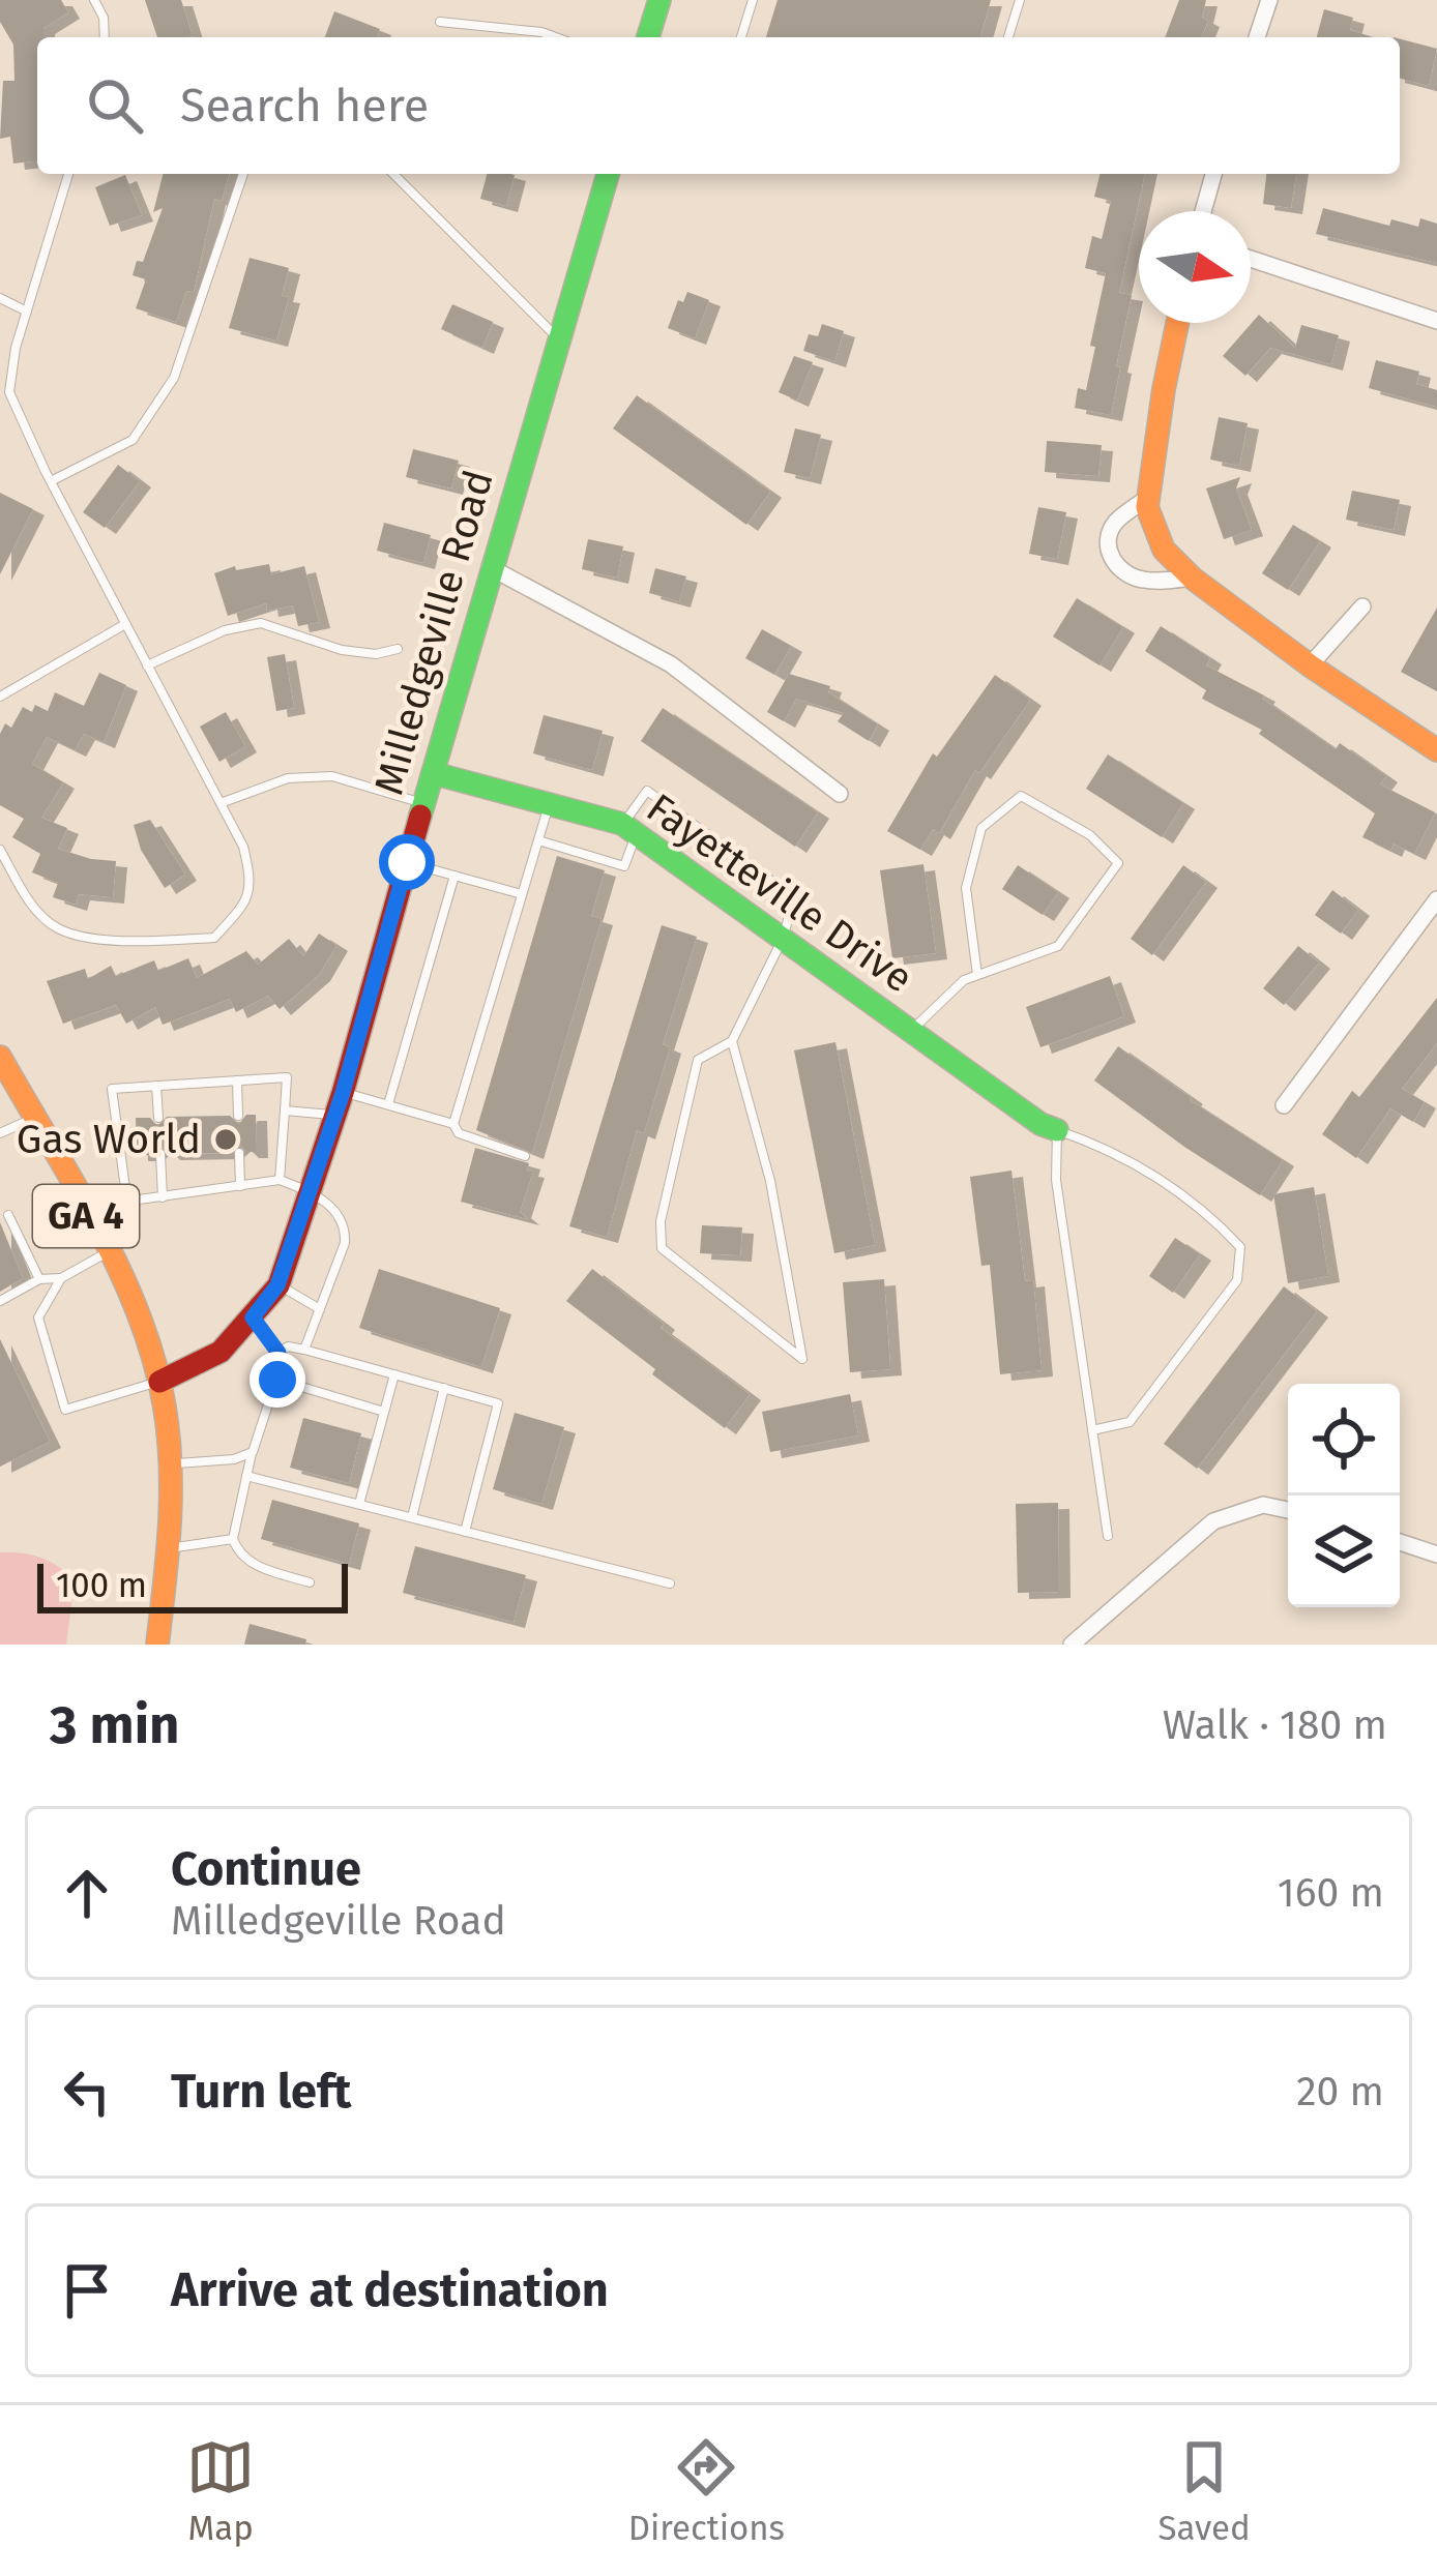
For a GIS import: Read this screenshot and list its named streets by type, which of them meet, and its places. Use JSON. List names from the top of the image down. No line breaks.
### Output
{"streets":{"street":["Milledgeville Road","Fayetteville Drive","GA 4"]},"crossings":[["Milledgeville Road","Fayetteville Drive"],["Milledgeville Road","GA 4"]],"places":["Gas World"],"scale_bar":"100 m","north":"right","page":{"search":"Search here","scale":"100 m","heading":["3 min","Walk · 180 m"],"list":[["Continue","Milledgeville Road","160 m"],["Turn left","20 m"],"Arrive at destination"],"nav":["Map","Directions","Saved"]}}
